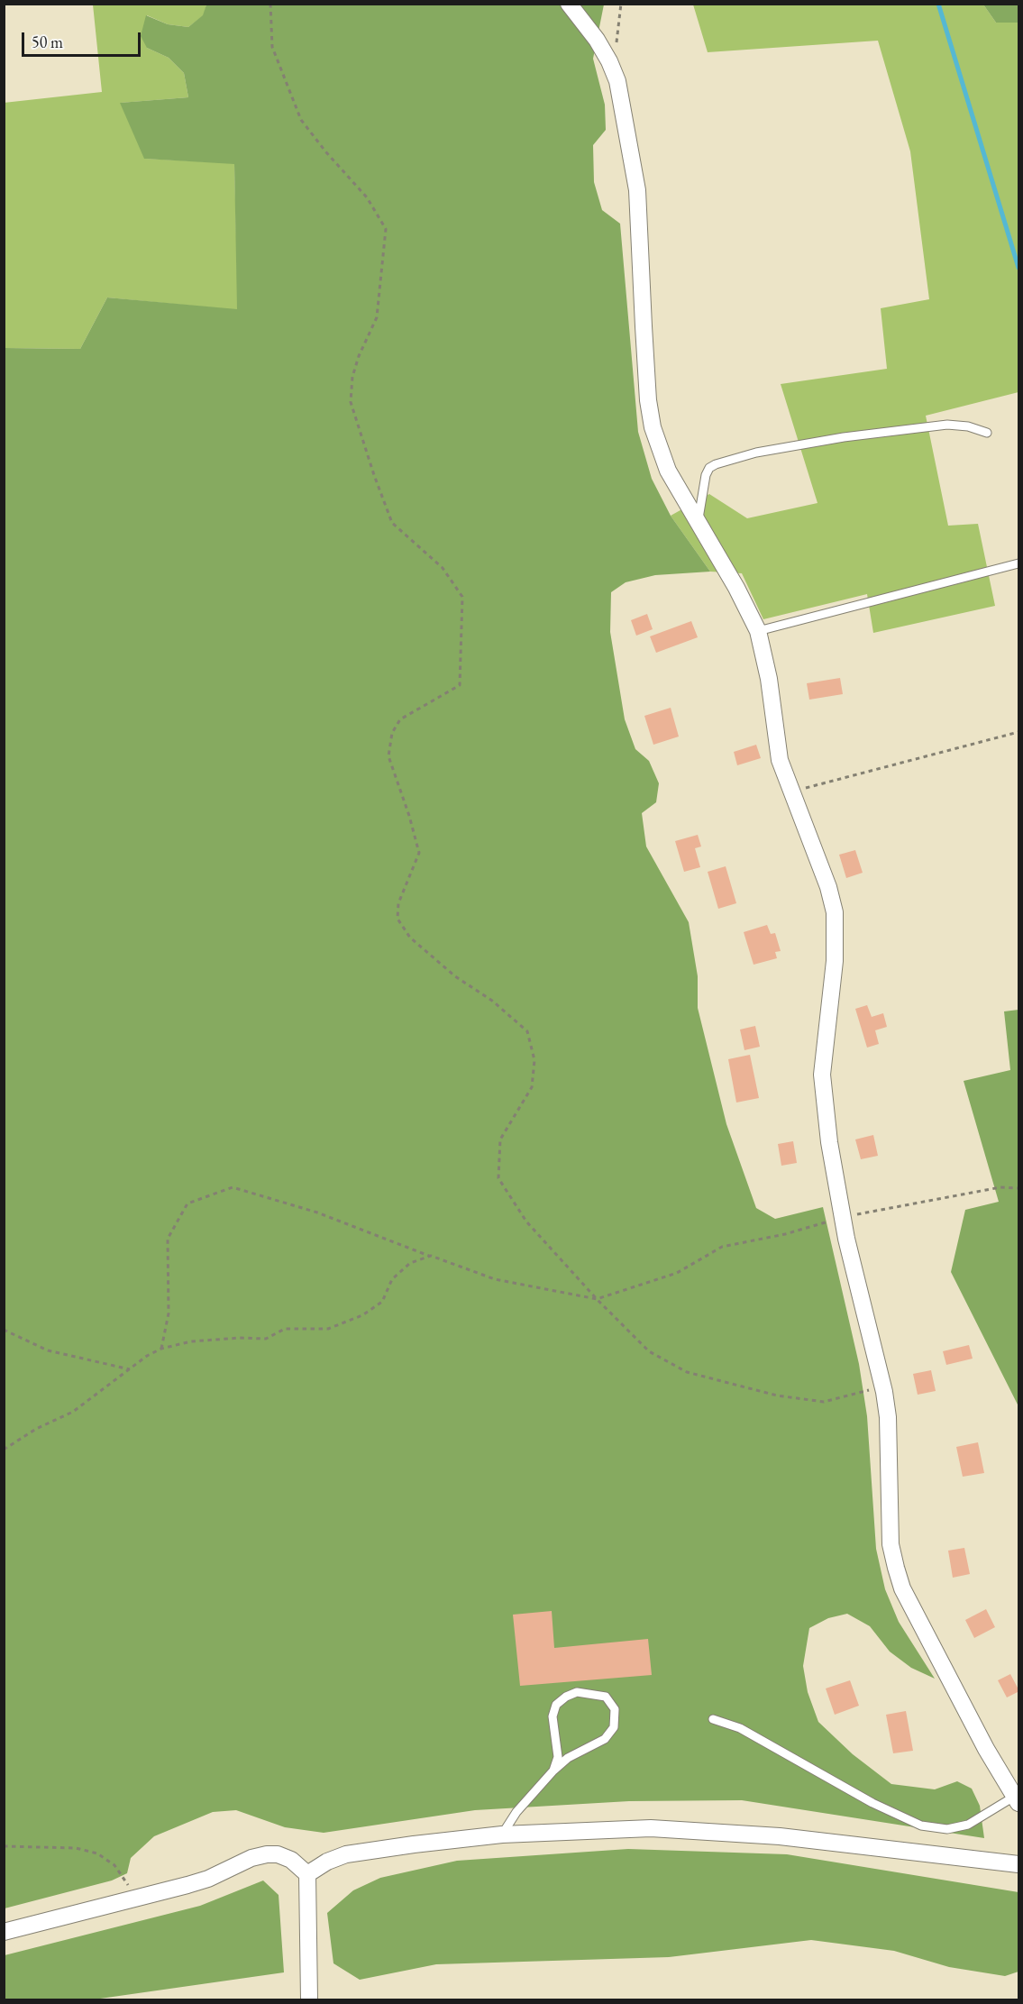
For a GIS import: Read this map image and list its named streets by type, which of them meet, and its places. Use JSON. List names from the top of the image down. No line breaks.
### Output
{"scale_bar":"50 m"}
